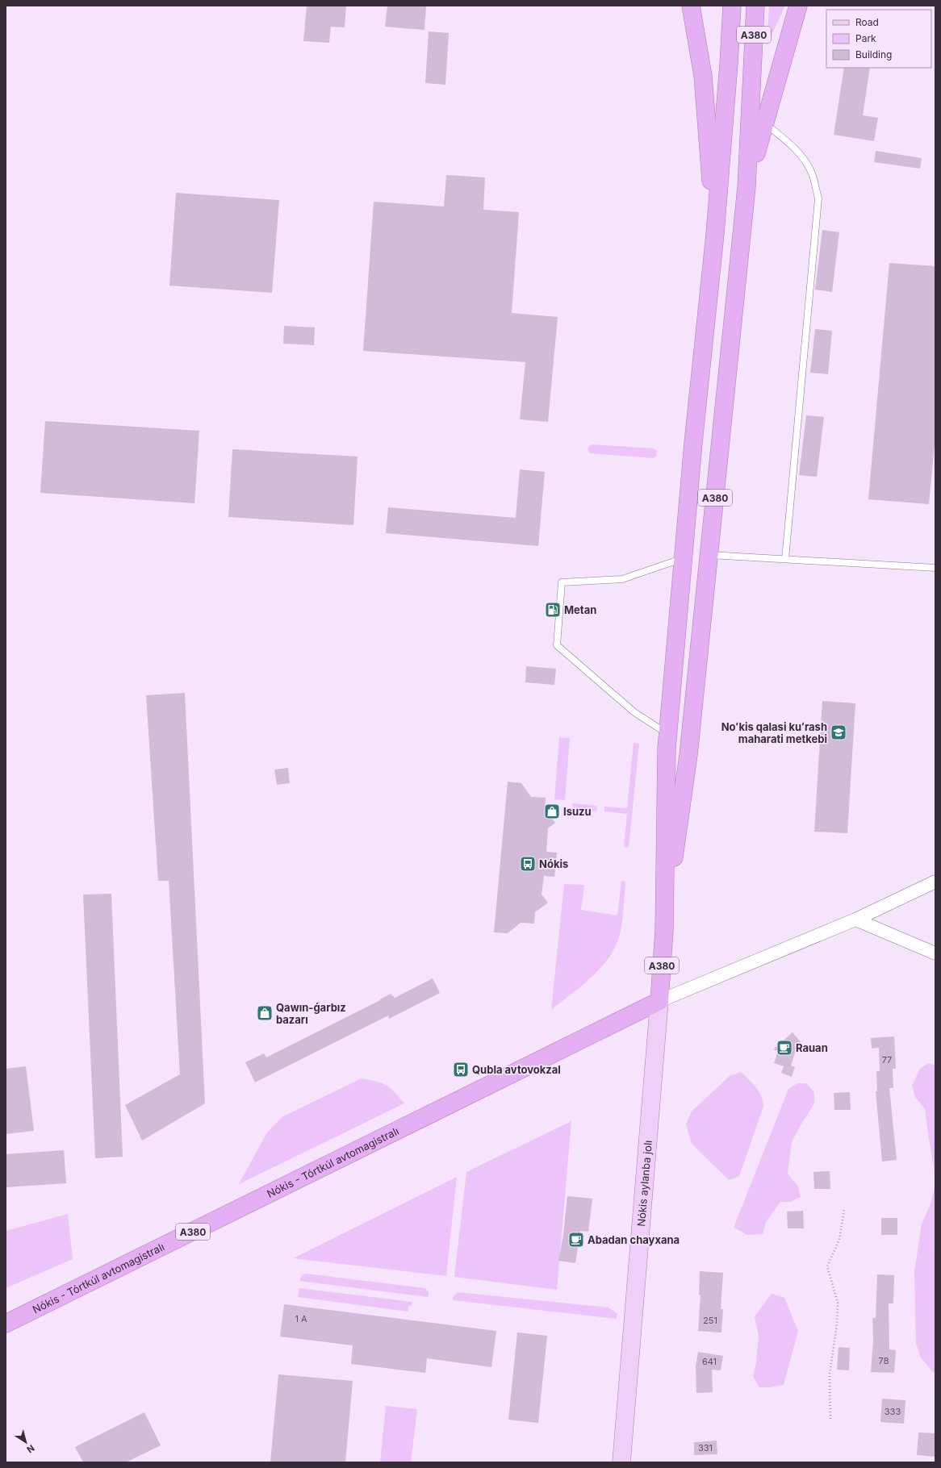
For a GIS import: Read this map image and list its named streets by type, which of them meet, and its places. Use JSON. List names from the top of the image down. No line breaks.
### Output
{"streets":{"highway":["A380","Nókis - Tórtkúl avtomagistralı"],"main road":["Nókis aylanba jolı"]},"crossings":[["A380","Nókis - Tórtkúl avtomagistralı"],["A380","Nókis aylanba jolı"],["Nókis - Tórtkúl avtomagistralı","Nókis aylanba jolı"]],"places":{"fuel station":["Metan"],"school or university":["Noʻkis qalasi kuʻrash maharati metkebi"],"shop":["Isuzu","Qawın-ǵarbız bazarı"],"bus stop":["Nókis","Qubla avtovokzal"],"cafe":["Rauan","Abadan chayxana"]},"house_numbers":["77","1 А","251","78","641","333","331"],"legend":["Road","Park","Building"],"north":"bottom right"}
